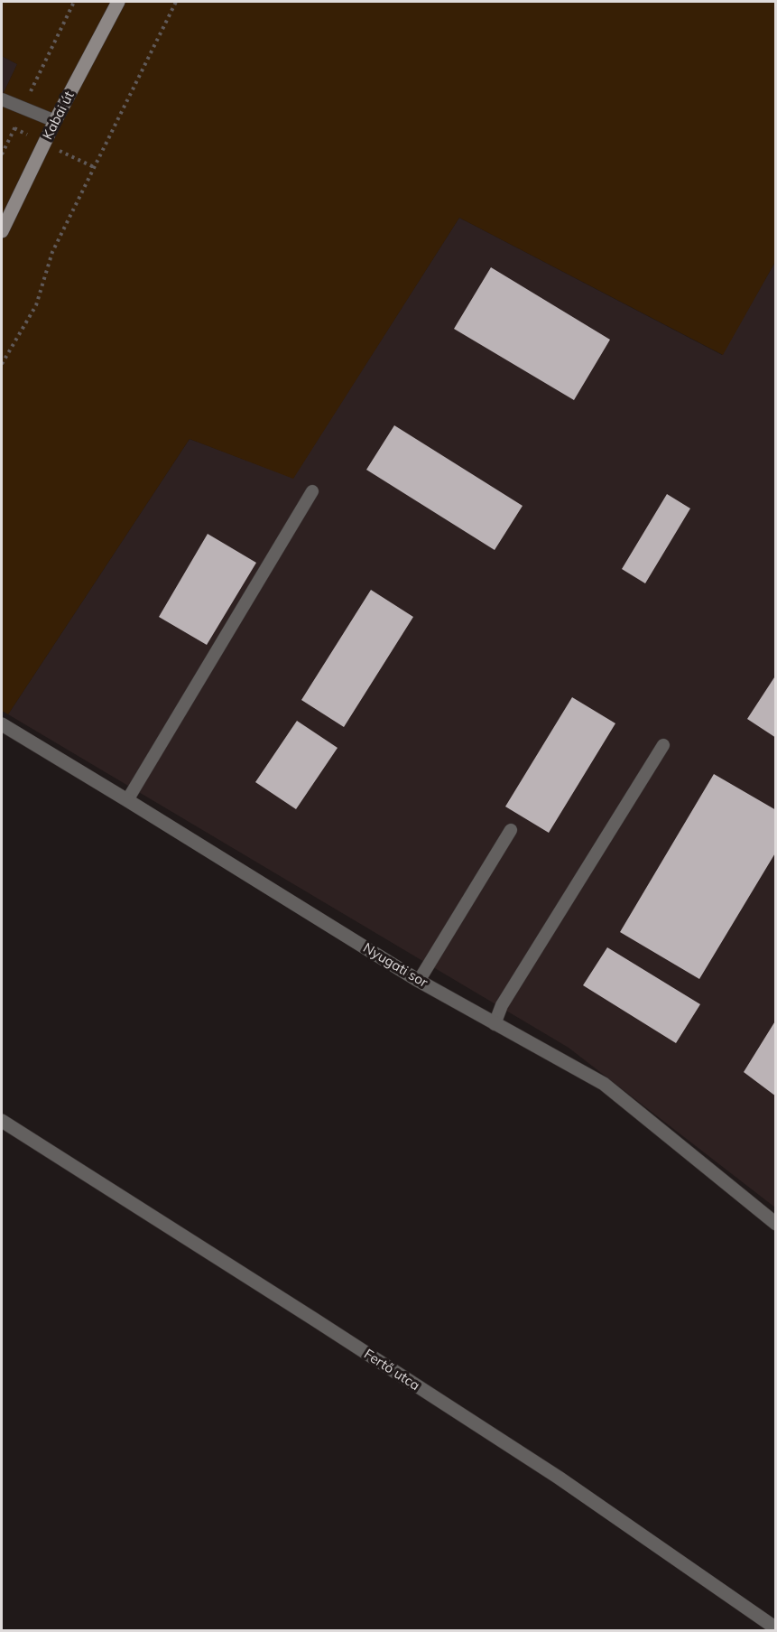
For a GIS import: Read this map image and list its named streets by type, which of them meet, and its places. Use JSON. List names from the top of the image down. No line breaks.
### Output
{"streets":{"main road":["Kabai út"],"street":["Nyugati sor","Fertő utca"]}}
